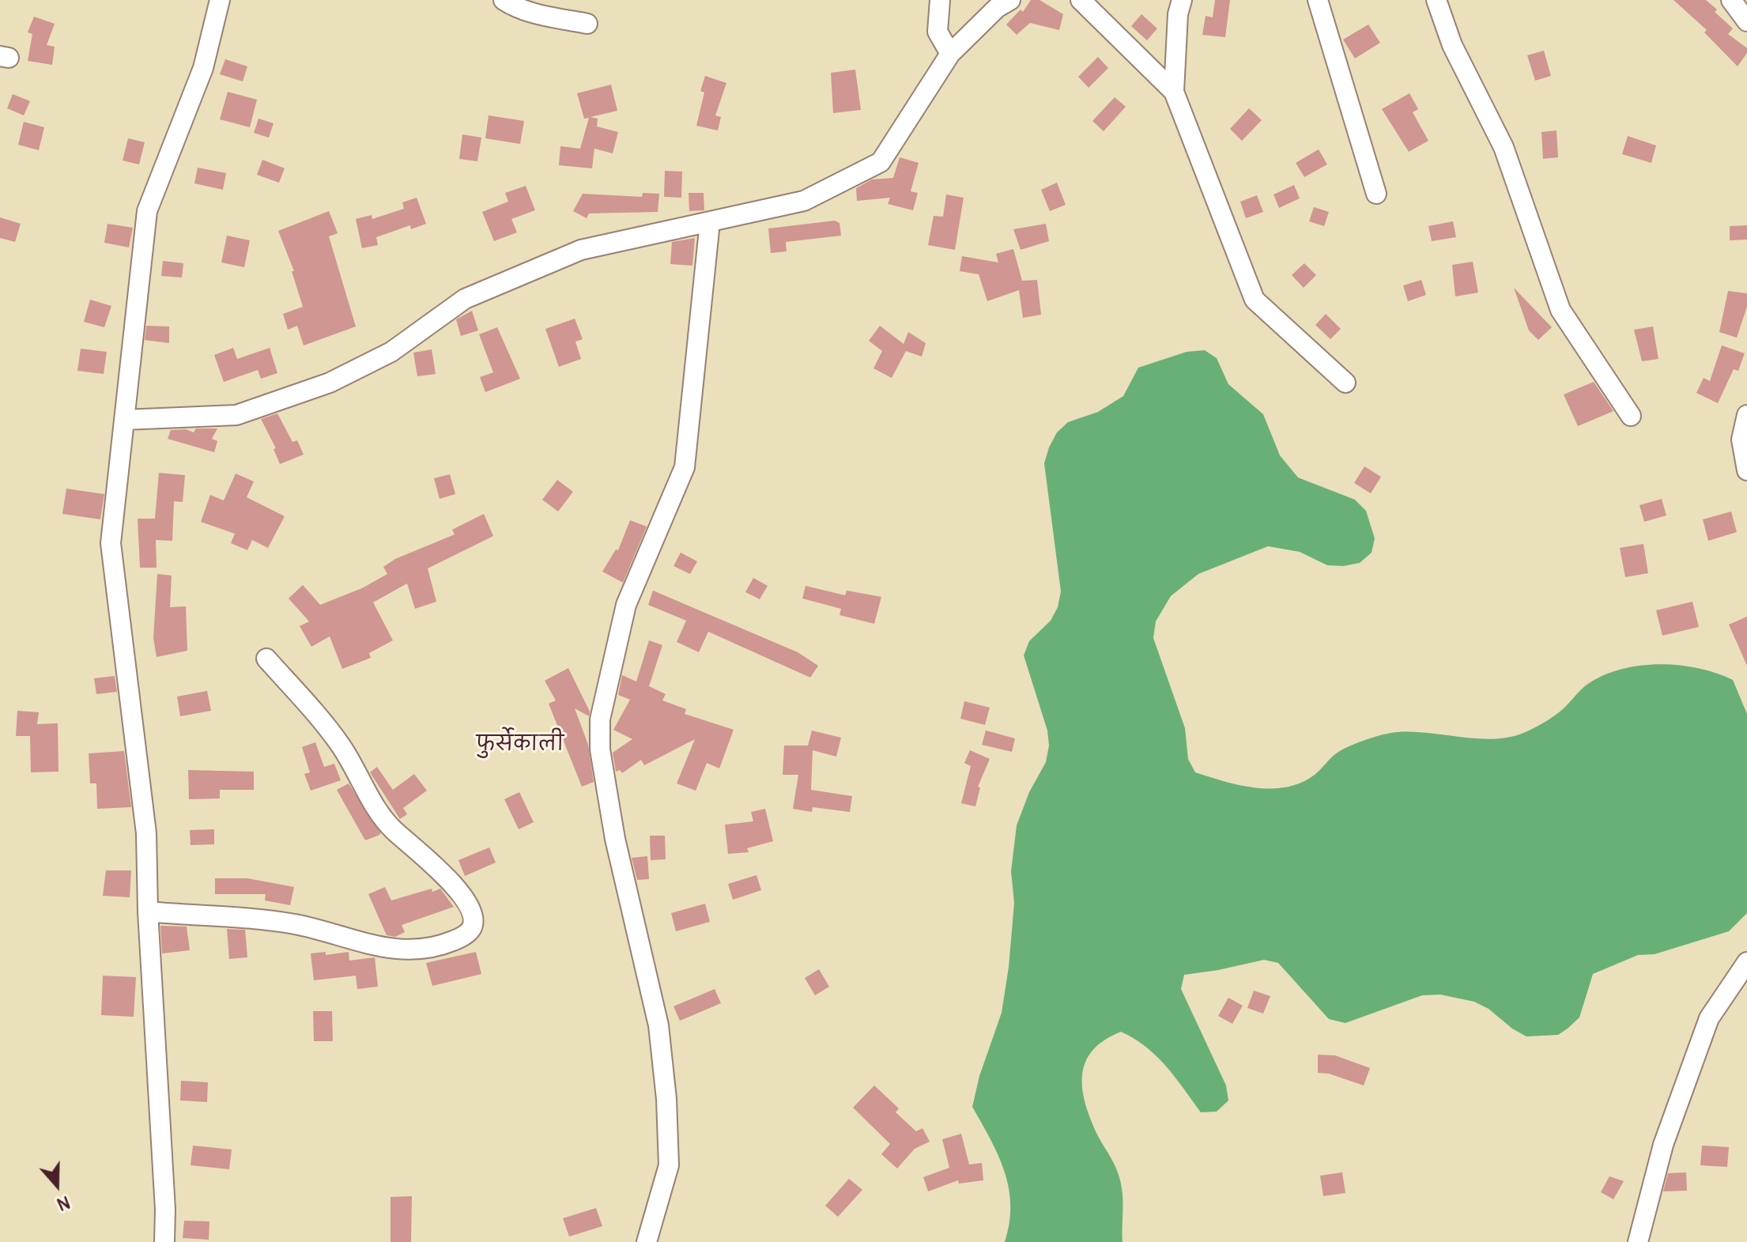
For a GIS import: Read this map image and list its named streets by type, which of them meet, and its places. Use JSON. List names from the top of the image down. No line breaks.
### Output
{"districts":["फुर्सेकाली"],"north":"bottom"}
